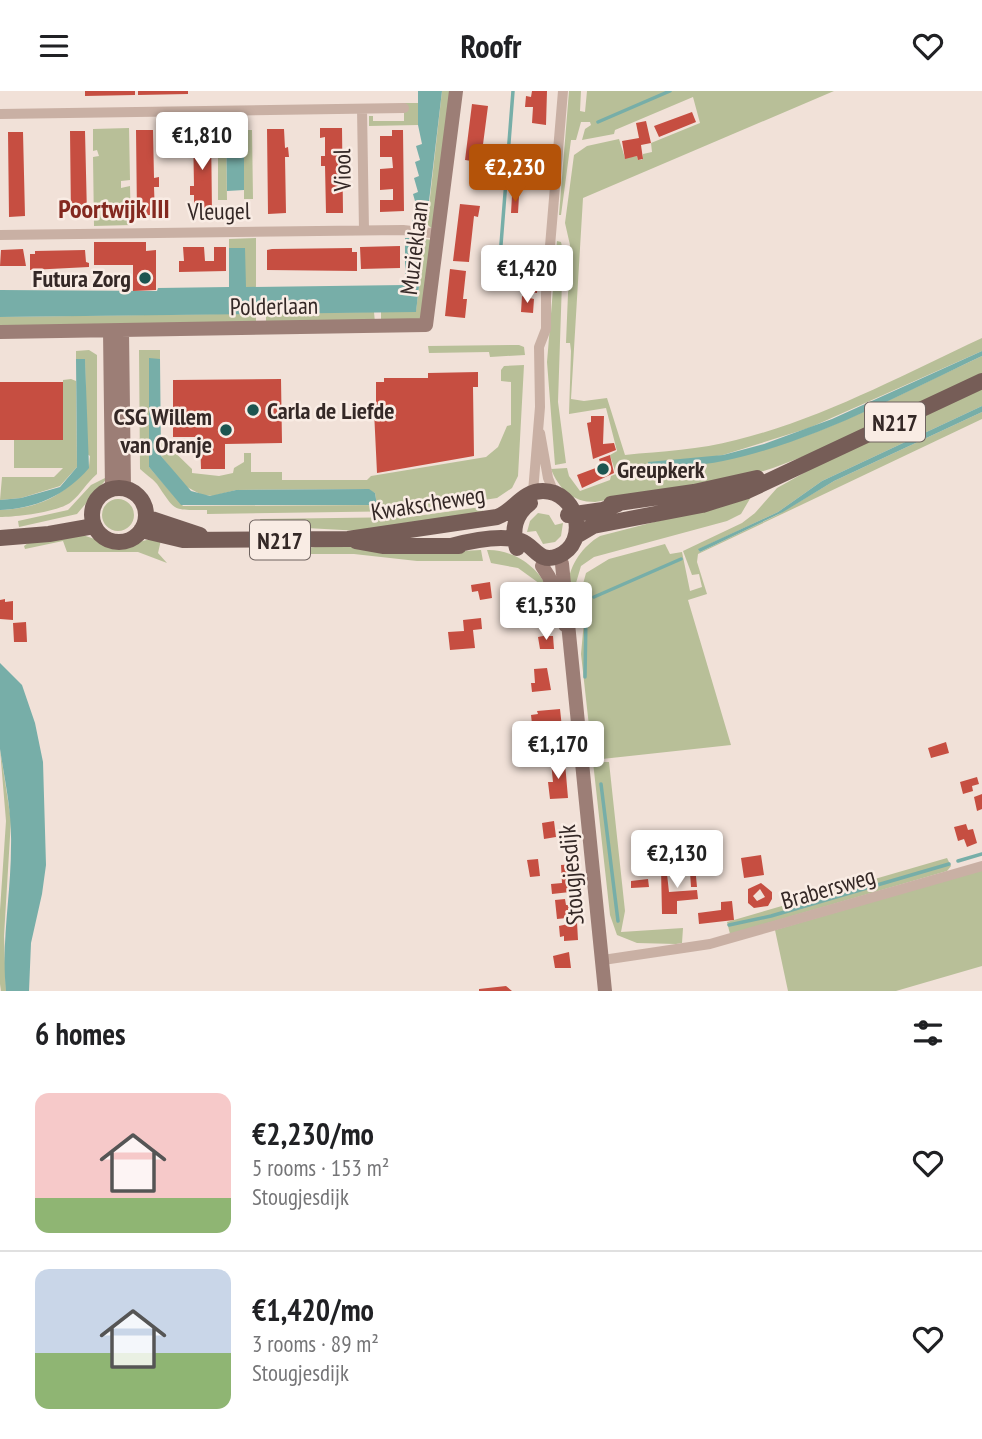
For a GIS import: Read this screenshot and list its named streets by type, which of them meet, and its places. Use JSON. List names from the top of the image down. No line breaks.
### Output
{"streets":{"main road":["N217","Kwakscheweg"],"street":["Viool","Vleugel","Muzieklaan","Polderlaan","Stougjesdijk","Brabersweg"]},"crossings":[["Viool","Vleugel"],["Vleugel","Muzieklaan"],["Muzieklaan","Polderlaan"],["N217","Kwakscheweg"],["N217","Stougjesdijk"],["Stougjesdijk","Brabersweg"]],"districts":["Poortwijk III"],"places":["Futura Zorg","Carla de Liefde","CSG Willem van Oranje","Greupkerk"],"page":{"header":"Roofr","price":["€1,810","€2,230","€1,420","€1,530","€1,170","€2,130"],"heading":"6 homes","list":[{"name":"€2,230/mo","note":"5 rooms · 153 m² · Stougjesdijk"},{"name":"€1,420/mo","note":"3 rooms · 89 m² · Stougjesdijk"}]}}
